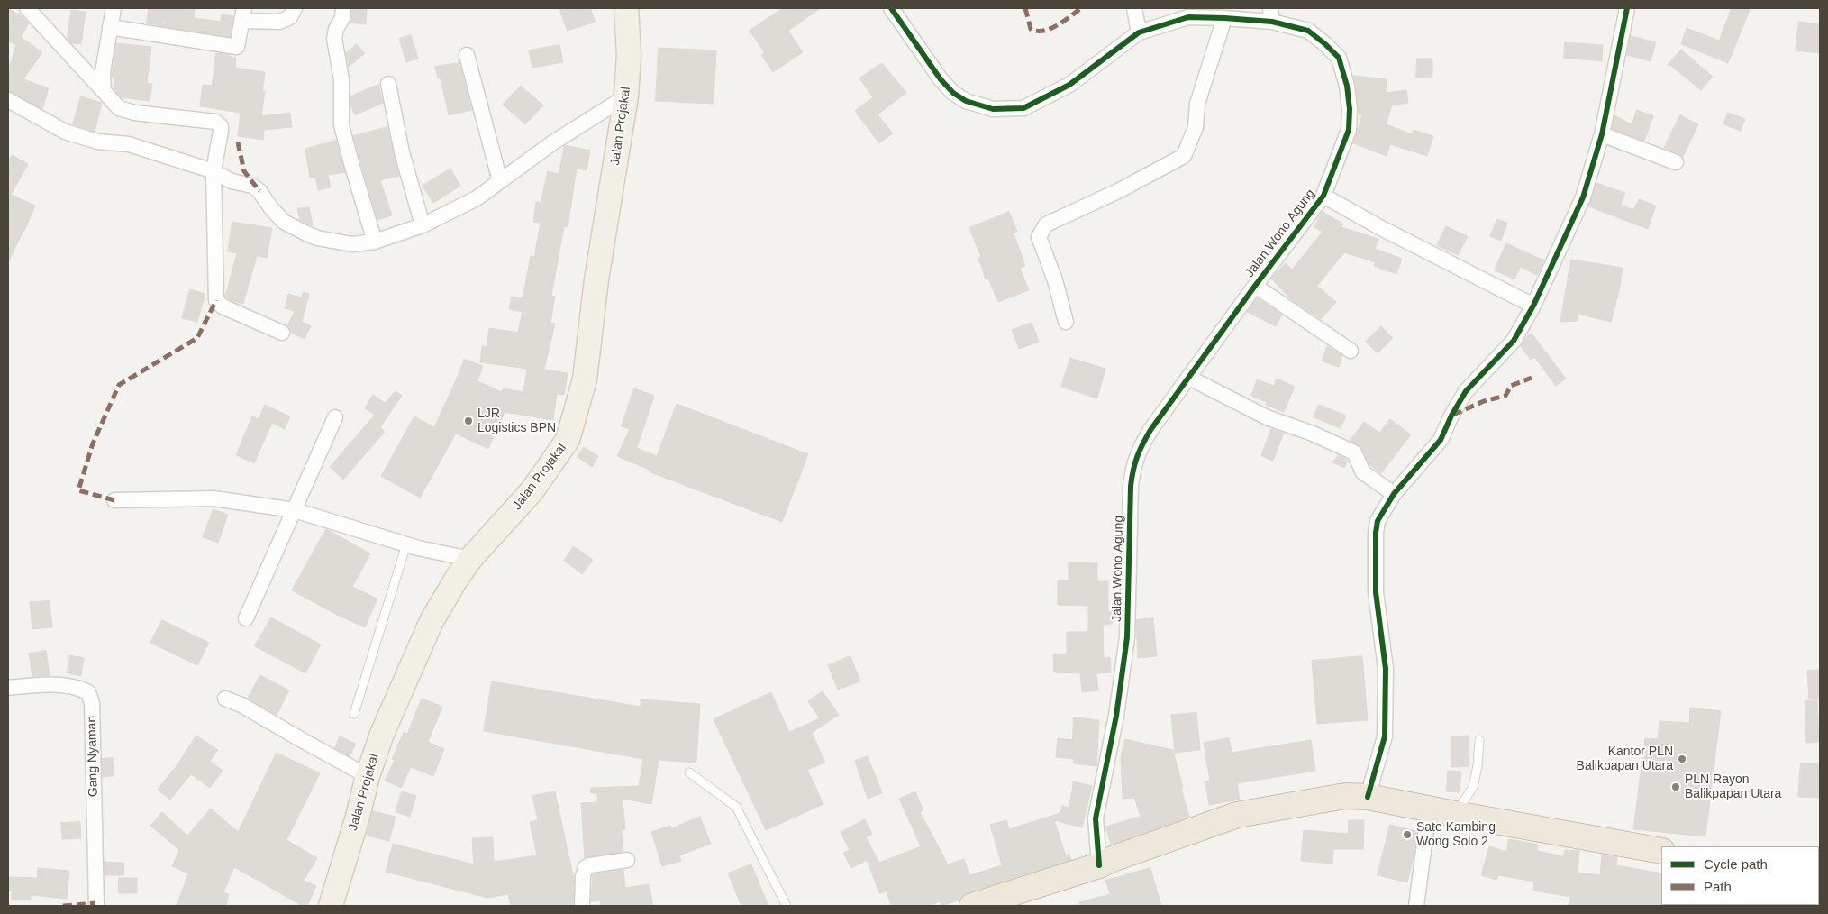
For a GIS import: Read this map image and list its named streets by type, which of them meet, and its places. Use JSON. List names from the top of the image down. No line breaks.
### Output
{"streets":{"main road":["Jalan Projakal"],"street":["Jalan Wono Agung","Gang Nyaman"]},"places":["LJR Logistics BPN","Kantor PLN Balikpapan Utara","PLN Rayon Balikpapan Utara","Sate Kambing Wong Solo 2"],"legend":["Cycle path","Path"]}
